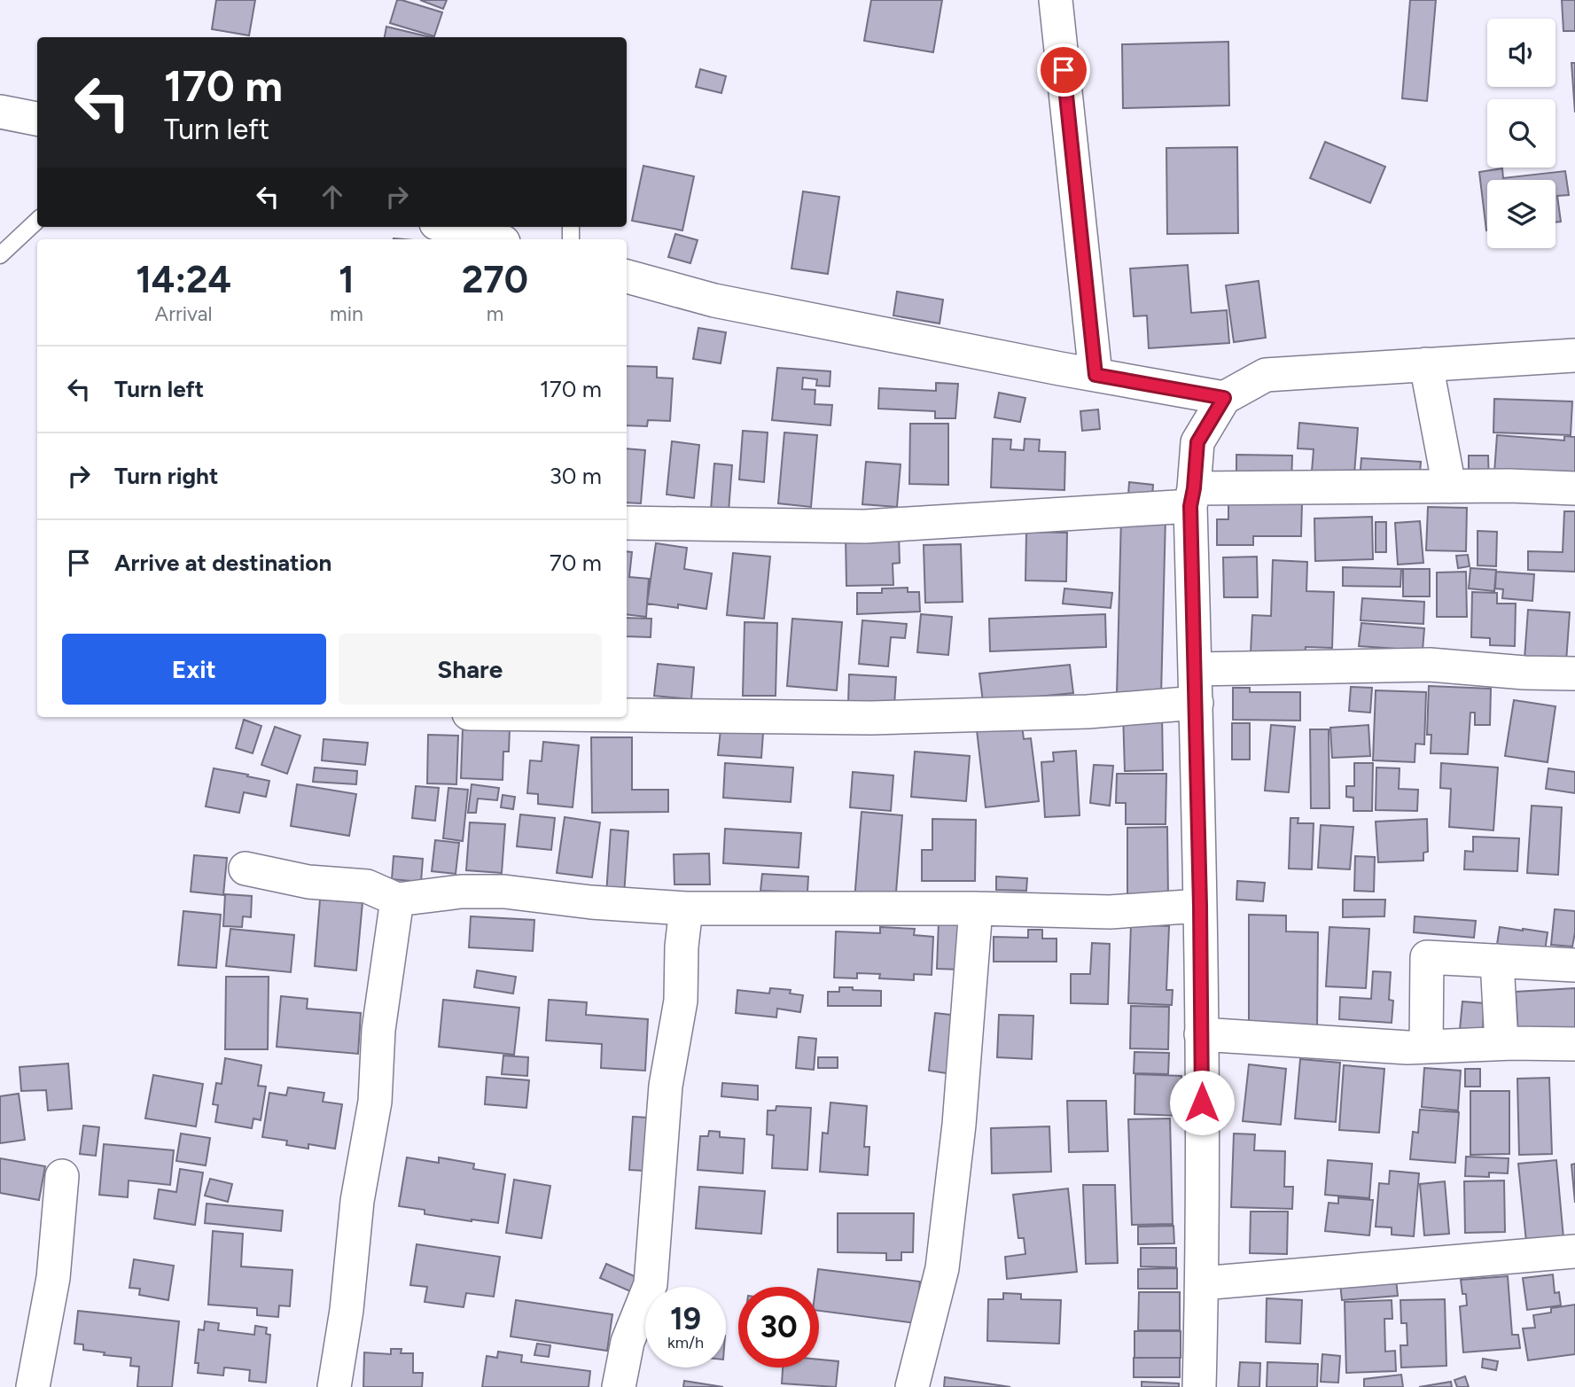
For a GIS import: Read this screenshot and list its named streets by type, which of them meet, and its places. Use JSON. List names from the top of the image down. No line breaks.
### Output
{"page":{"turn":["170 m","Turn left"],"eta":["14:24","Arrival","1","min","270","m"],"list":[{"name":"Turn left","value":"170 m"},{"name":"Turn right","value":"30 m"},{"name":"Arrive at destination","value":"70 m"}],"buttons":["Exit","Share"],"speed":"19 km/h","limit":"30"}}
